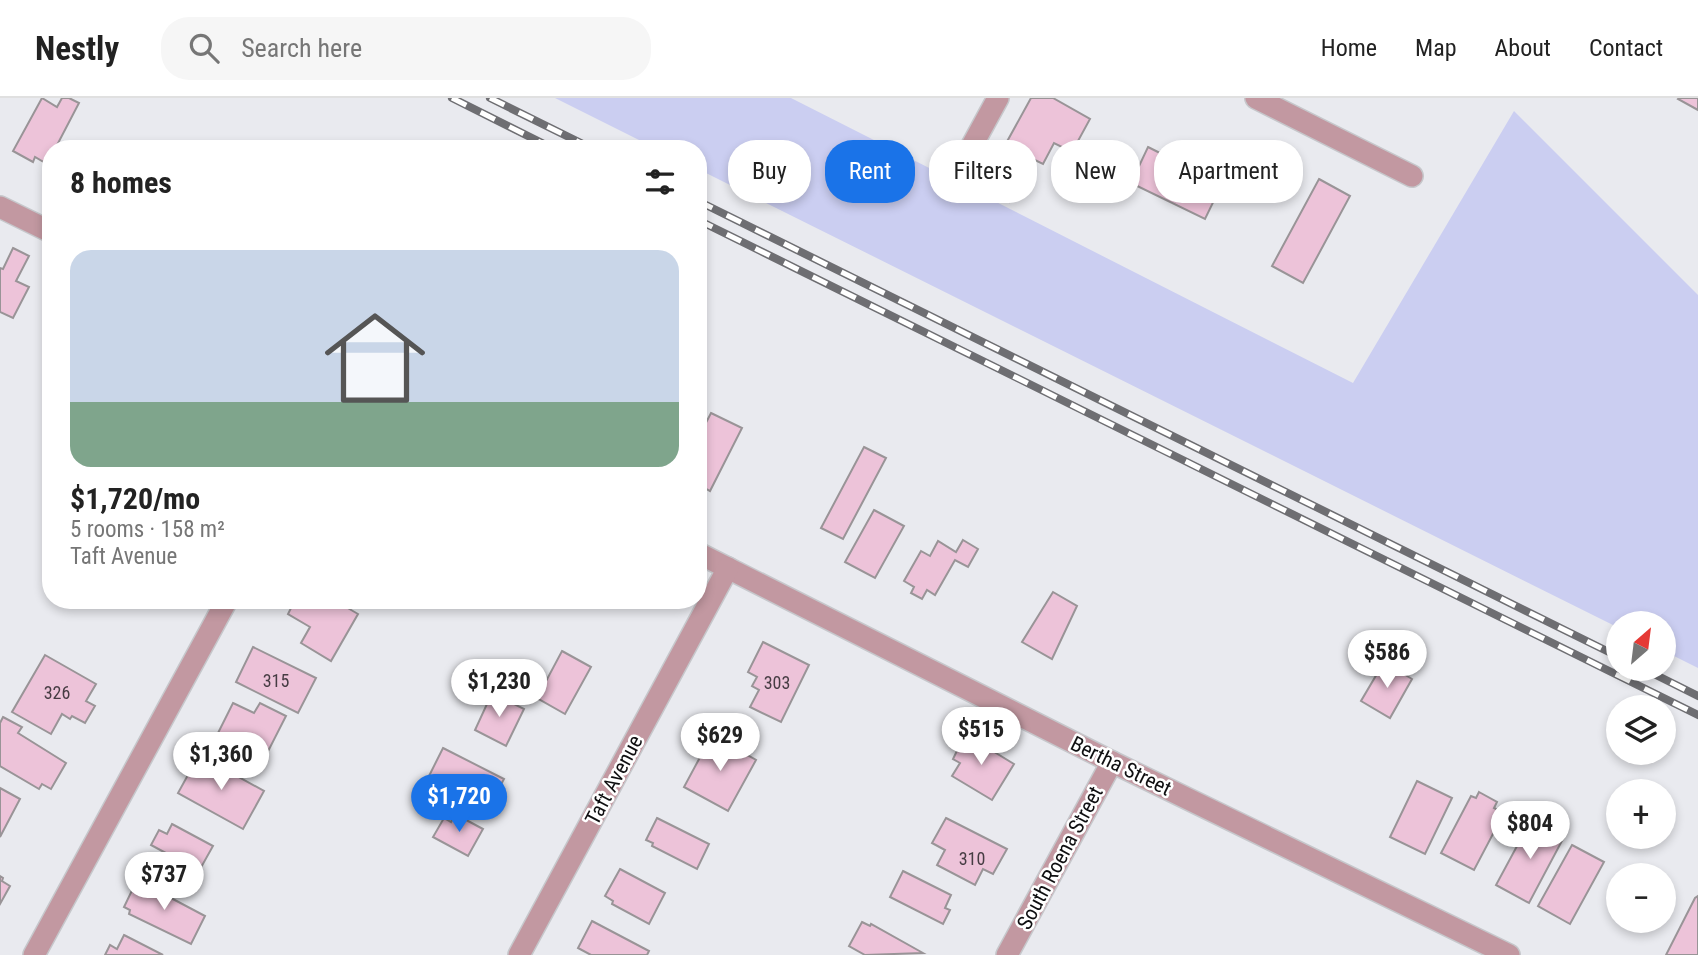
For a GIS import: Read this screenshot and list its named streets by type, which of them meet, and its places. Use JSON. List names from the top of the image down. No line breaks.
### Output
{"streets":{"street":["Bertha Street","Taft Avenue","South Roena Street"]},"crossings":[["Bertha Street","Taft Avenue"],["Bertha Street","South Roena Street"]],"house_numbers":["315","303","326","310"],"north":"top right","page":{"header":"Nestly","search":"Search here","nav":["Home","Map","About","Contact"],"chip":["Buy","Rent","Filters","New","Apartment"],"heading":"8 homes","list":[{"name":"$1,720/mo","note":"5 rooms · 158 m² · Taft Avenue"}],"map_buttons":["+","−"],"price":["$586","$1,230","$515","$629","$1,360","$1,720","$804","$737"]}}
